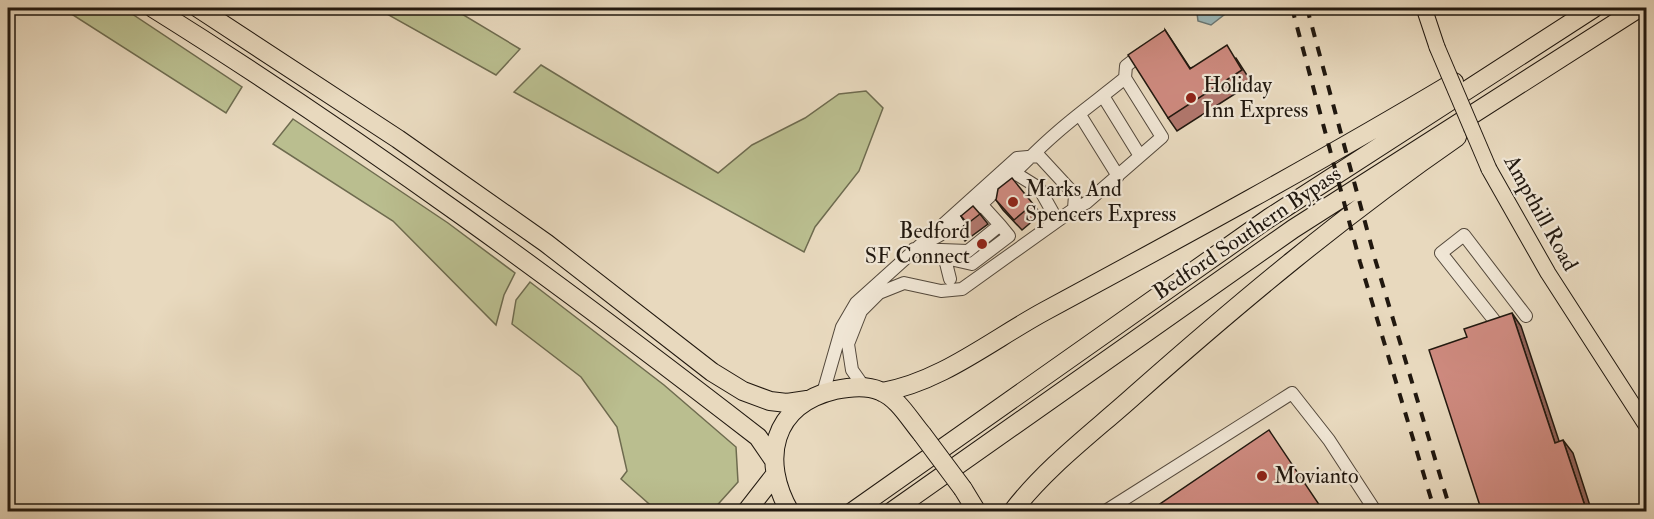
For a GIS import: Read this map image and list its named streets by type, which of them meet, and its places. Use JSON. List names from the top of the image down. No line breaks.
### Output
{"streets":{"highway":["Bedford Southern Bypass"],"main road":["Ampthill Road"]},"places":["Holiday Inn Express","Marks And Spencers Express","Bedford SF Connect","Movianto"]}
